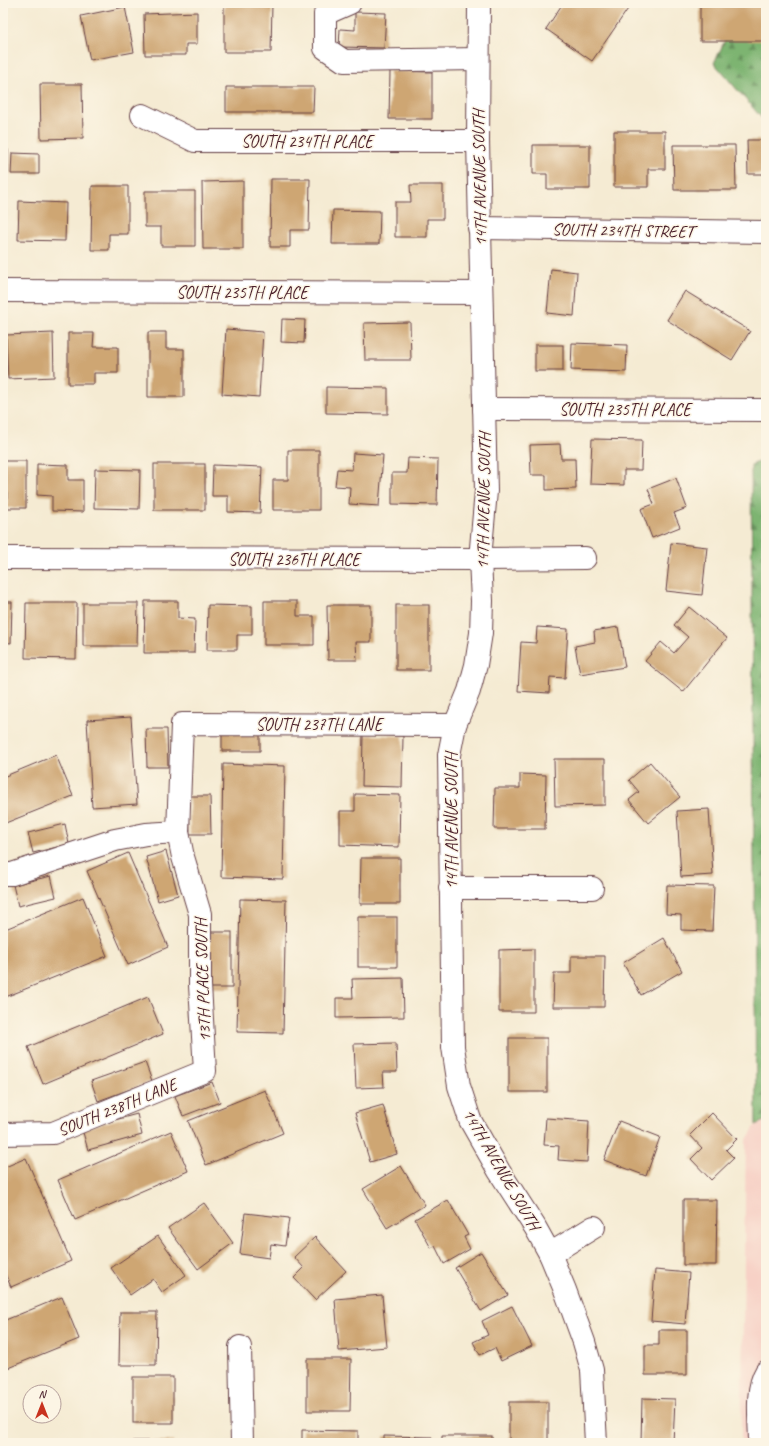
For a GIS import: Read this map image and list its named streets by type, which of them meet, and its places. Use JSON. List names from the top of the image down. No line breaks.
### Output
{"streets":{"street":["SOUTH 234TH PLACE","14TH AVENUE SOUTH","SOUTH 234TH STREET","SOUTH 235TH PLACE","SOUTH 236TH PLACE","SOUTH 237TH LANE","13TH PLACE SOUTH","SOUTH 238TH LANE"]},"crossings":[["SOUTH 234TH PLACE","14TH AVENUE SOUTH"],["14TH AVENUE SOUTH","SOUTH 234TH STREET"],["14TH AVENUE SOUTH","SOUTH 235TH PLACE"],["14TH AVENUE SOUTH","SOUTH 236TH PLACE"],["14TH AVENUE SOUTH","SOUTH 237TH LANE"],["SOUTH 237TH LANE","13TH PLACE SOUTH"],["13TH PLACE SOUTH","SOUTH 238TH LANE"]],"north":"top"}
